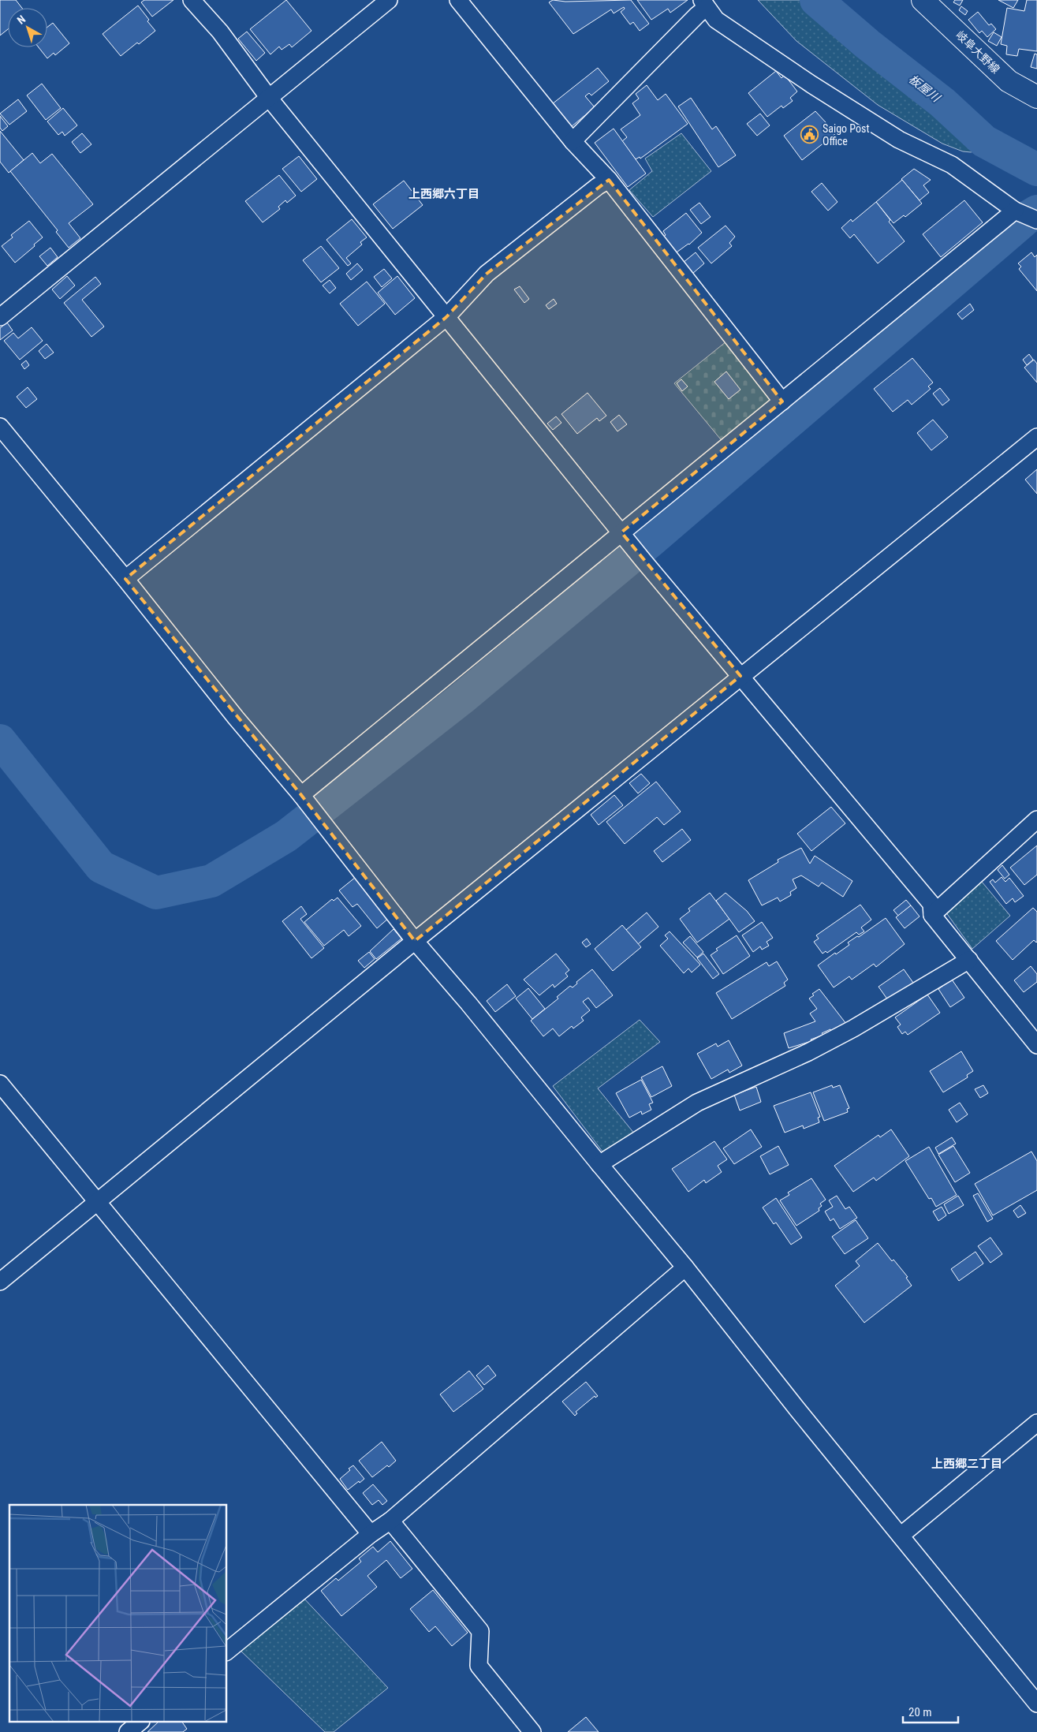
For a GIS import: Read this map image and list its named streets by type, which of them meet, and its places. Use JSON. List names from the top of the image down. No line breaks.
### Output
{"streets":{"main road":["岐阜大野線"]},"districts":["上西郷六丁目","上西郷二丁目"],"water":["板屋川"],"places":{"public building":["Saigo Post Office"]},"scale_bar":"20 m","north":"top left"}
